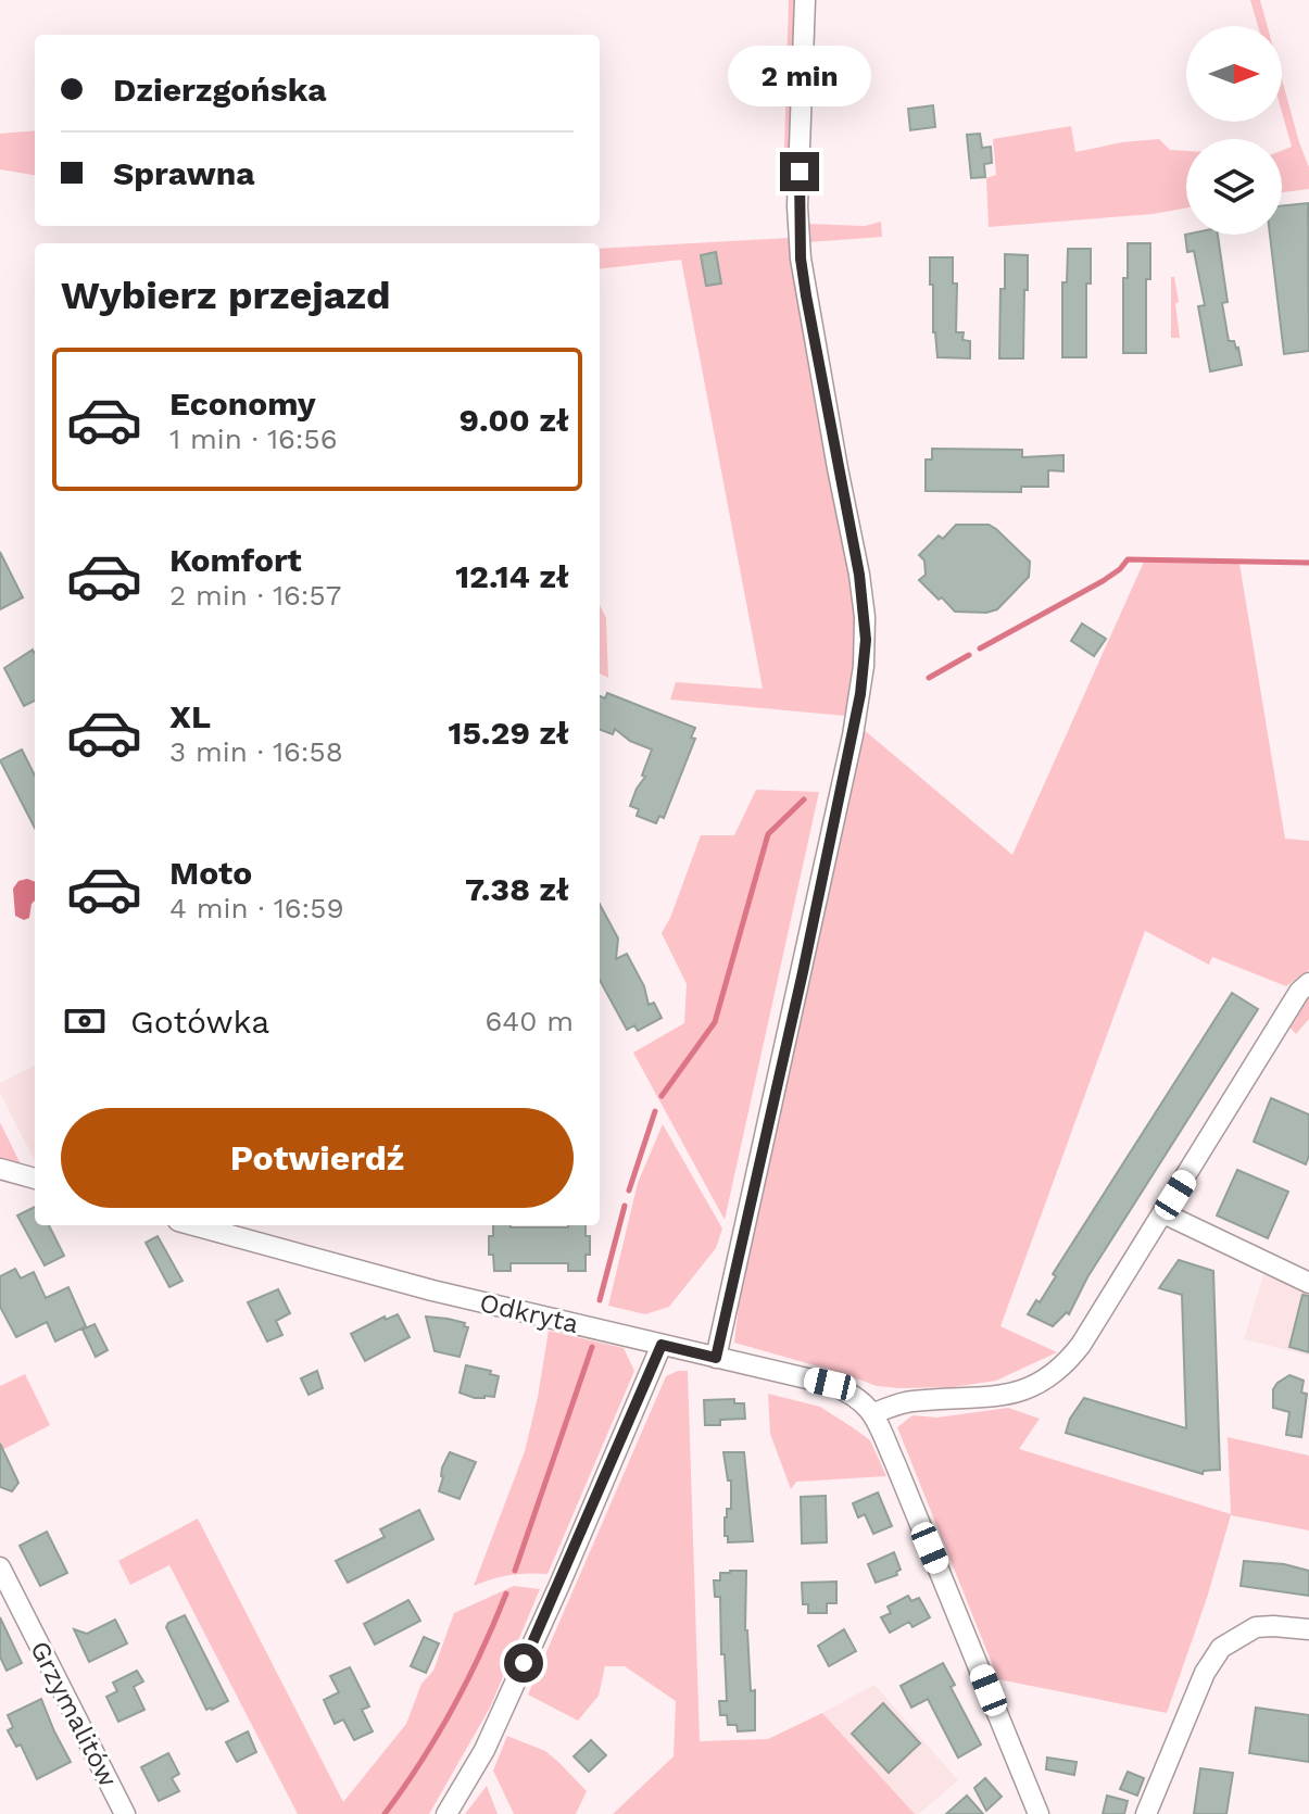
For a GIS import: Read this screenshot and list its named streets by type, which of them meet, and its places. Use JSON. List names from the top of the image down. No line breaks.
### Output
{"streets":{"street":["Odkryta","Grzymalitów"]},"north":"right","page":{"banner":["Dzierzgońska","Sprawna"],"bubble":"2 min","heading":"Wybierz przejazd","list":[{"name":"Economy","note":"1 min · 16:56","value":"9.00 zł"},{"name":"Komfort","note":"2 min · 16:57","value":"12.14 zł"},{"name":"XL","note":"3 min · 16:58","value":"15.29 zł"},{"name":"Moto","note":"4 min · 16:59","value":"7.38 zł"}],"pay":["Gotówka","640 m"],"buttons":"Potwierdź"}}
